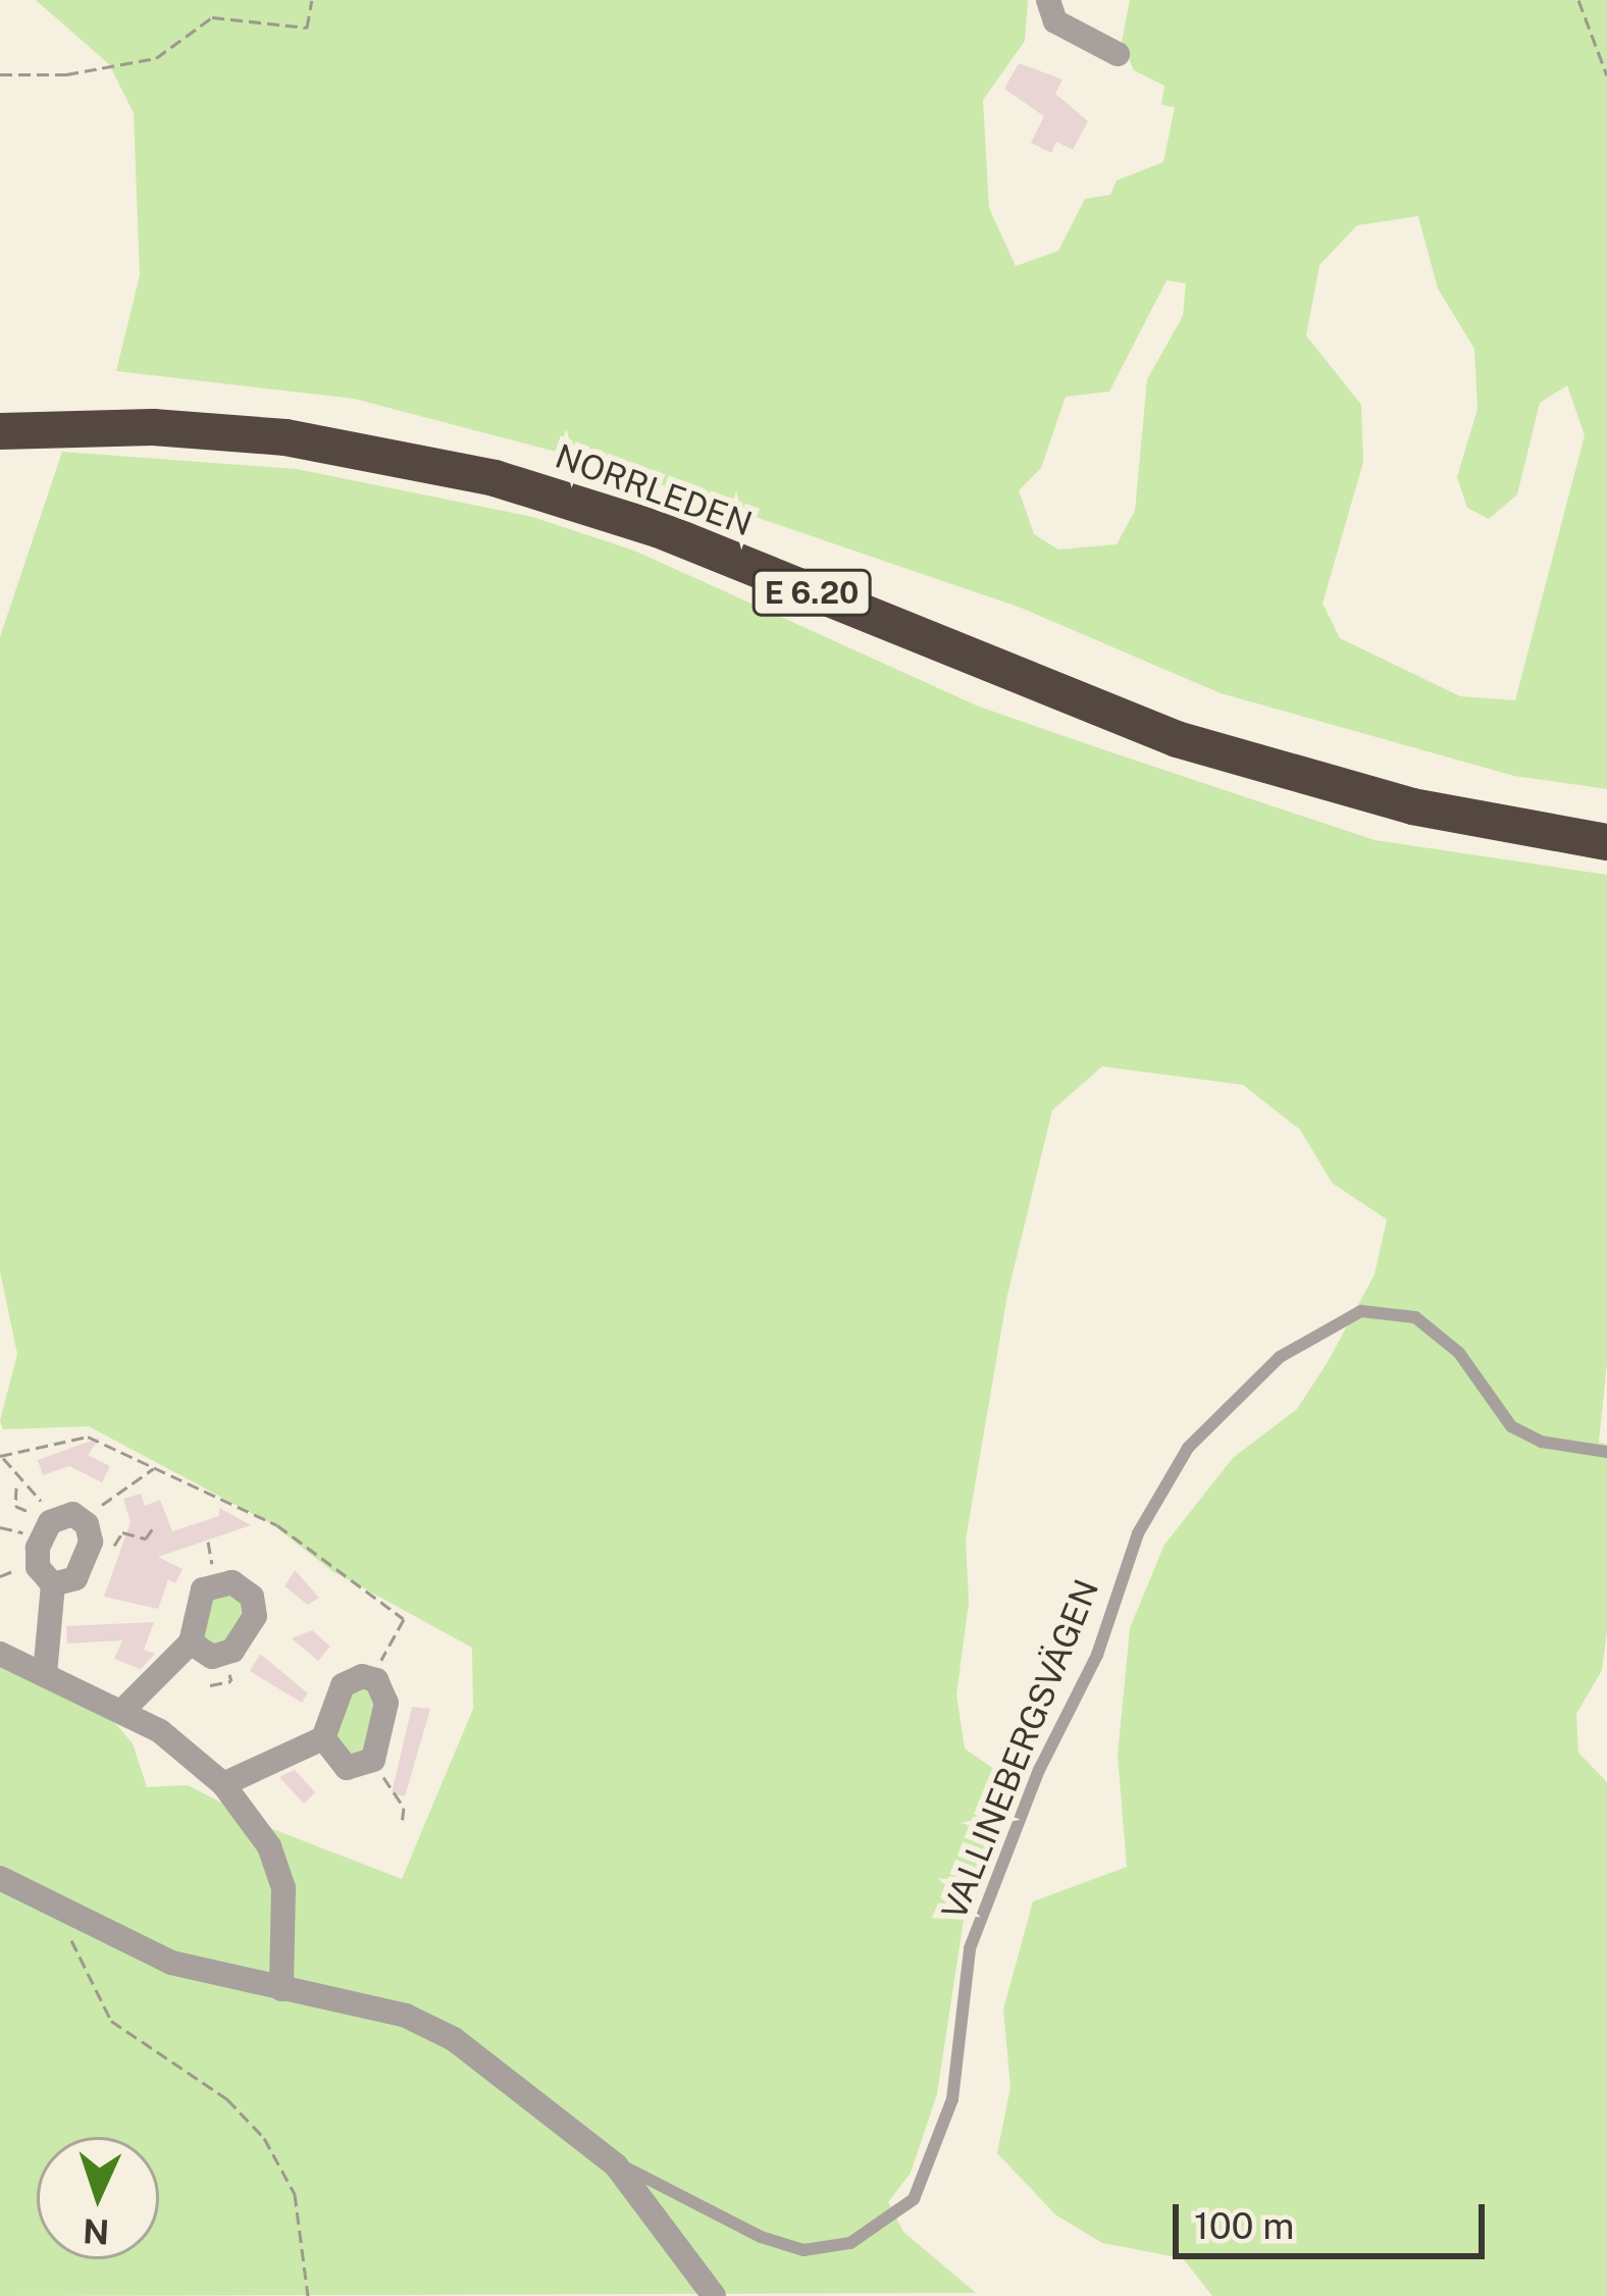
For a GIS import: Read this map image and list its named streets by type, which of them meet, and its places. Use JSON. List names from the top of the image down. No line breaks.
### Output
{"streets":{"highway":["NORRLEDEN","E 6.20"],"lane":["VALLINEBERGSVÄGEN"]},"scale_bar":"100 m","north":"bottom"}
